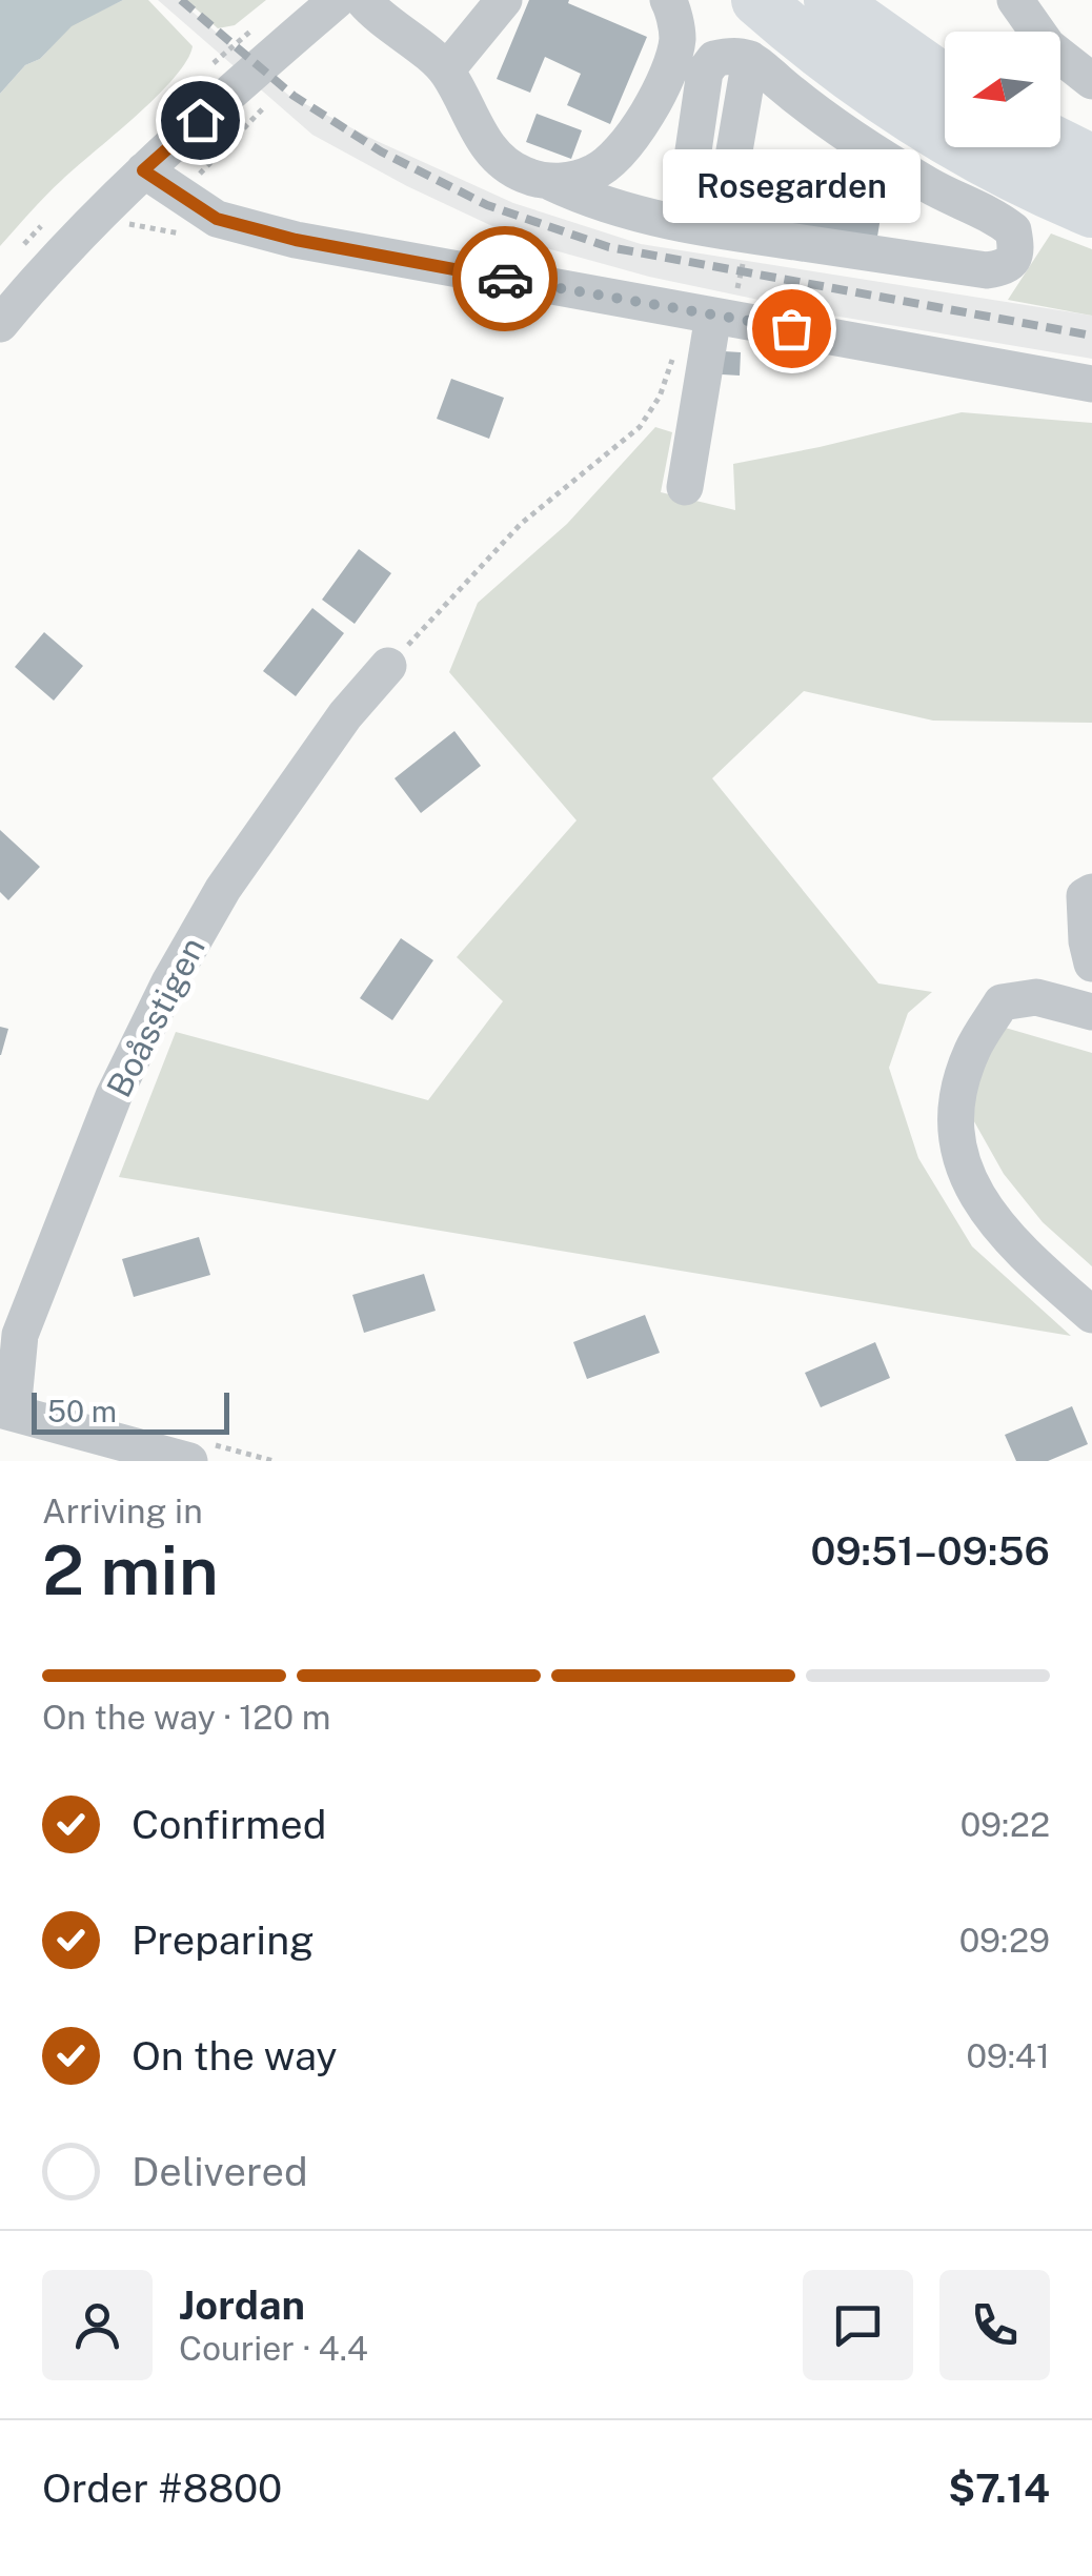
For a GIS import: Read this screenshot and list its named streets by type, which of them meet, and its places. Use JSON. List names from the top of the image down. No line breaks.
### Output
{"streets":{"street":["Boåsstigen"]},"places":["Rosegarden"],"scale_bar":"50 m","north":"left","page":{"bubble":"Rosegarden","scale":"50 m","heading":["2 min","Arriving in","09:51–09:56"],"panel":["Jordan","Courier · 4.4","Order #8800","$7.14"],"bar":"On the way · 120 m","list":[["Confirmed","09:22"],["Preparing","09:29"],["On the way","09:41"],"Delivered"]}}
